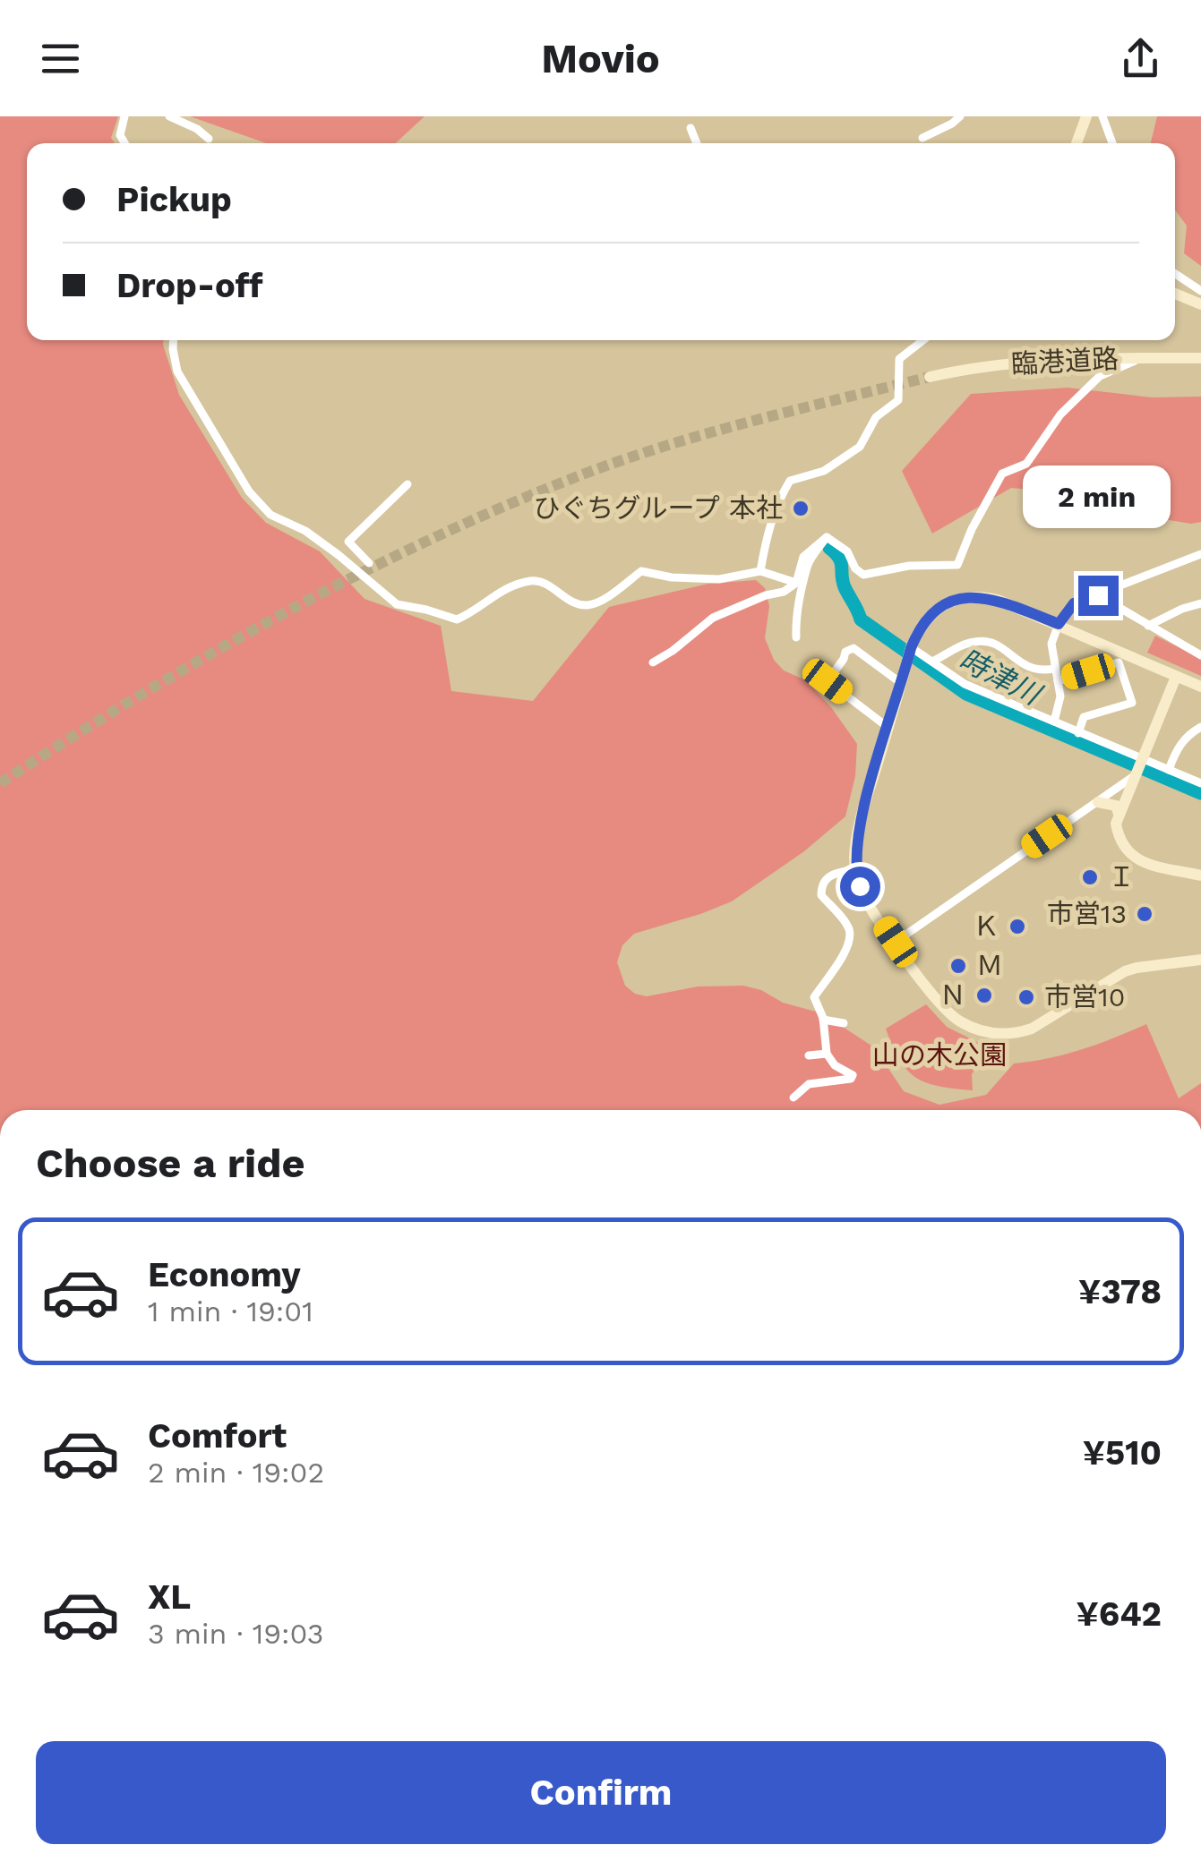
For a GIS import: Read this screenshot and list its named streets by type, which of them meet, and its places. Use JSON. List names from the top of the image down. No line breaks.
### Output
{"streets":{"street":["臨港道路"]},"water":["時津川"],"parks":["山の木公園"],"places":["ひぐちグループ 本社","Ｉ","市営13","Ｋ","Ｍ","Ｎ","市営10"],"page":{"header":"Movio","banner":["Pickup","Drop-off"],"bubble":"2 min","heading":"Choose a ride","list":[{"name":"Economy","note":"1 min · 19:01","value":"¥378"},{"name":"Comfort","note":"2 min · 19:02","value":"¥510"},{"name":"XL","note":"3 min · 19:03","value":"¥642"}],"buttons":"Confirm"}}
